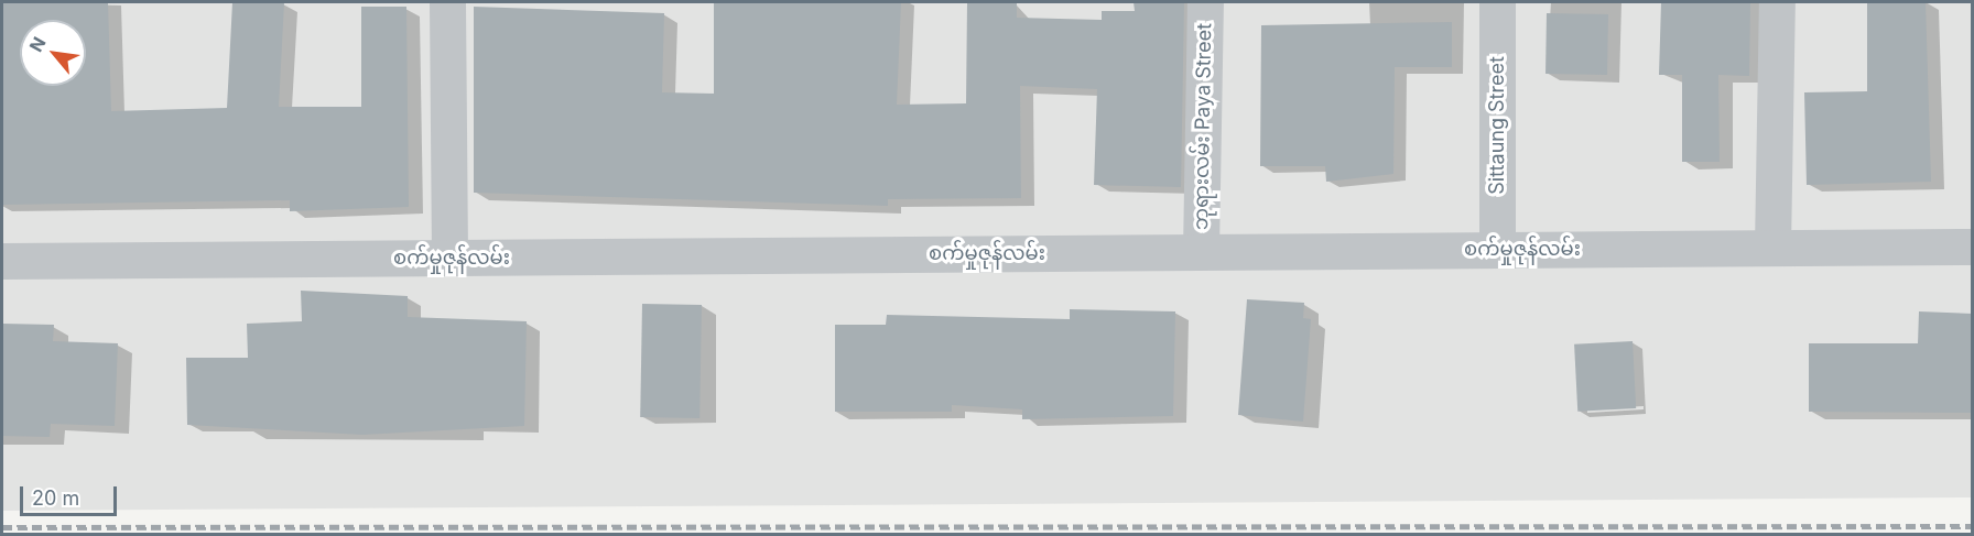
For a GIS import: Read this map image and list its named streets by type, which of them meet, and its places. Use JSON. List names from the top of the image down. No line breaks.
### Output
{"streets":{"street":["Sittaung Street","ဘုရားလမ်း Paya Street","စက်မှုဇုန်လမ်း"]},"crossings":[["Sittaung Street","စက်မှုဇုန်လမ်း"],["ဘုရားလမ်း Paya Street","စက်မှုဇုန်လမ်း"]],"scale_bar":"20 m","north":"top left"}
